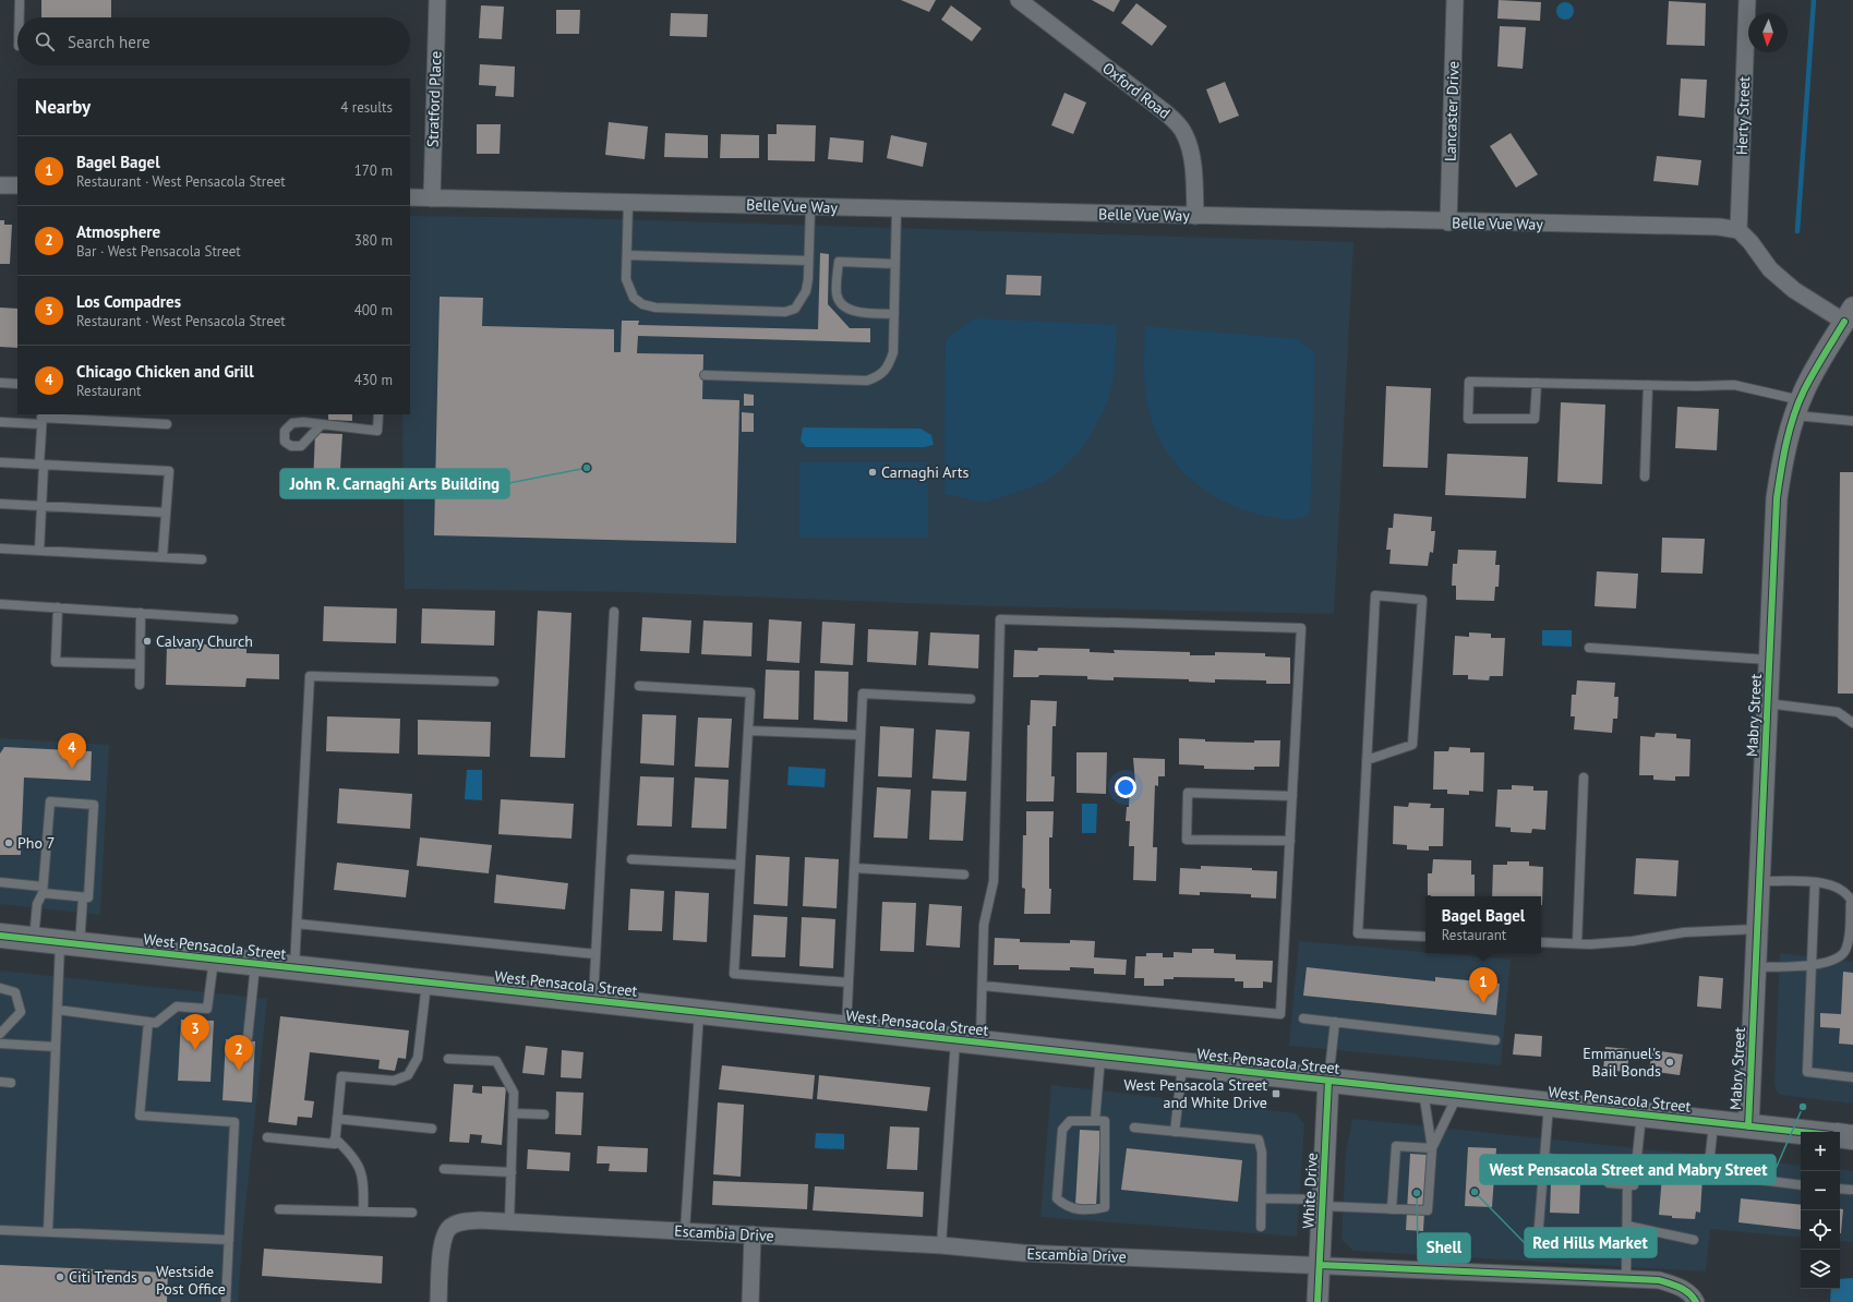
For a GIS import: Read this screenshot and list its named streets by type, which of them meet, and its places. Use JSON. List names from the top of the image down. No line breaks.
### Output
{"streets":{"main road":["West Pensacola Street"],"street":["Oxford Road","Stratford Place","Lancaster Drive","Herty Street","Belle Vue Way","Mabry Street","White Drive","Escambia Drive"]},"crossings":[["Oxford Road","Belle Vue Way"],["Stratford Place","Belle Vue Way"],["Lancaster Drive","Belle Vue Way"],["Herty Street","Belle Vue Way"],["Mabry Street","West Pensacola Street"],["West Pensacola Street","White Drive"],["White Drive","Escambia Drive"]],"places":{"other":["John R. Carnaghi Arts Building","Carnaghi Arts","Calvary Church","Pho 7","Emmanuel's Bail Bonds","West Pensacola Street and Mabry Street","Red Hills Market","Shell","Citi Trends","Westside Post Office"],"transit":["West Pensacola Street and White Drive"]},"north":"bottom","page":{"search":"Search here","heading":["Nearby","4 results"],"list":[{"mark":"1","name":"Bagel Bagel","note":"Restaurant · West Pensacola Street","value":"170 m"},{"mark":"2","name":"Atmosphere","note":"Bar · West Pensacola Street","value":"380 m"},{"mark":"3","name":"Los Compadres","note":"Restaurant · West Pensacola Street","value":"400 m"},{"mark":"4","name":"Chicago Chicken and Grill","note":"Restaurant","value":"430 m"}],"pins":["4","1","3","2"],"popup":["Bagel Bagel","Restaurant"],"map_buttons":["+","−"]}}
